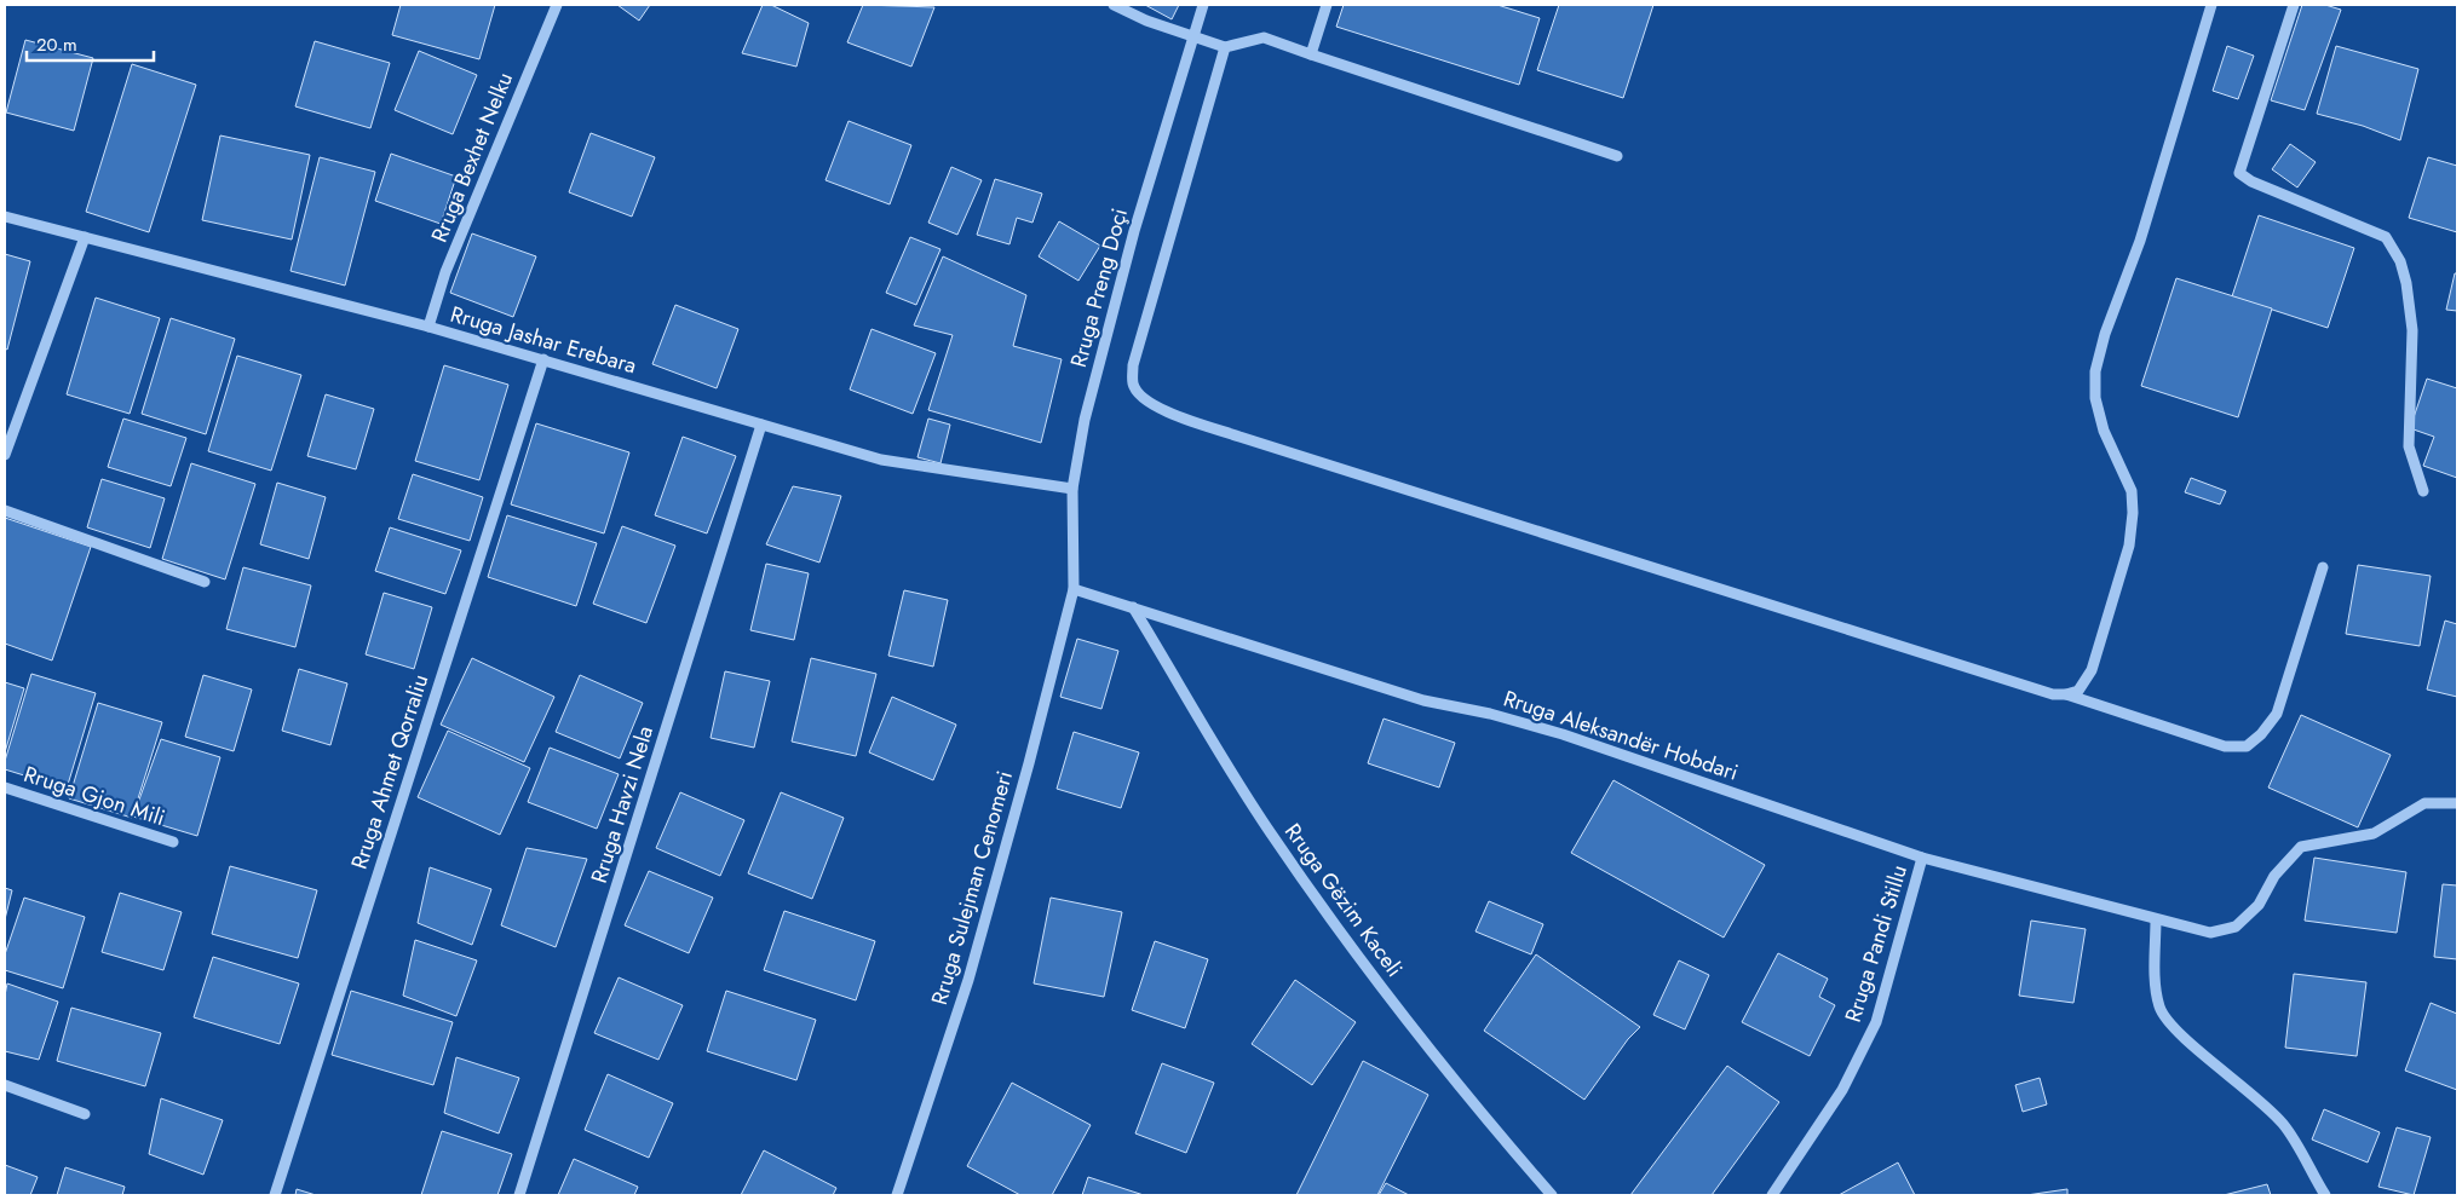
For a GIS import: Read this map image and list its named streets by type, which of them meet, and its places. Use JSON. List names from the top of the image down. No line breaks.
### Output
{"streets":{"street":["Rruga Bexhet Nelku","Rruga Preng Doçi","Rruga Jashar Erebara","Rruga Aleksandër Hobdari","Rruga Ahmet Qorraliu","Rruga Gjon Mili","Rruga Havzi Nela","Rruga Sulejman Cenomeri","Rruga Gëzim Kaceli","Rruga Pandi Stillu"]},"crossings":[["Rruga Bexhet Nelku","Rruga Jashar Erebara"],["Rruga Preng Doçi","Rruga Jashar Erebara"],["Rruga Preng Doçi","Rruga Aleksandër Hobdari"],["Rruga Preng Doçi","Rruga Sulejman Cenomeri"],["Rruga Jashar Erebara","Rruga Ahmet Qorraliu"],["Rruga Jashar Erebara","Rruga Havzi Nela"],["Rruga Aleksandër Hobdari","Rruga Sulejman Cenomeri"],["Rruga Aleksandër Hobdari","Rruga Gëzim Kaceli"],["Rruga Aleksandër Hobdari","Rruga Pandi Stillu"]],"scale_bar":"20 m"}
